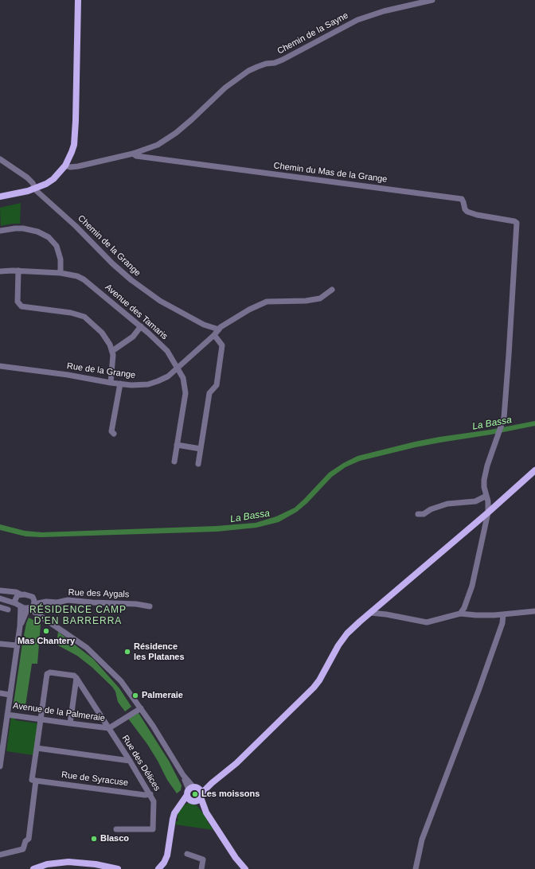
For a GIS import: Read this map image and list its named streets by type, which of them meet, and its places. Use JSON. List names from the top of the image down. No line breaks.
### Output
{"streets":{"street":["Chemin de la Sayne","Chemin du Mas de la Grange","Chemin de la Grange","Avenue des Tamaris","Rue de la Grange","Rue des Aygals","Avenue de la Palmeraie","Rue des Délices","Rue de Syracuse"]},"crossings":[["Chemin de la Sayne","Chemin du Mas de la Grange"],["Chemin de la Grange","Rue de la Grange"],["Avenue des Tamaris","Rue de la Grange"],["Avenue de la Palmeraie","Rue des Délices"],["Rue des Délices","Rue de Syracuse"]],"districts":["RÉSIDENCE CAMP D'EN BARRERRA"],"water":["La Bassa"],"places":["Mas Chantery","Résidence les Platanes","Palmeraie","Les moissons","Blasco"]}
